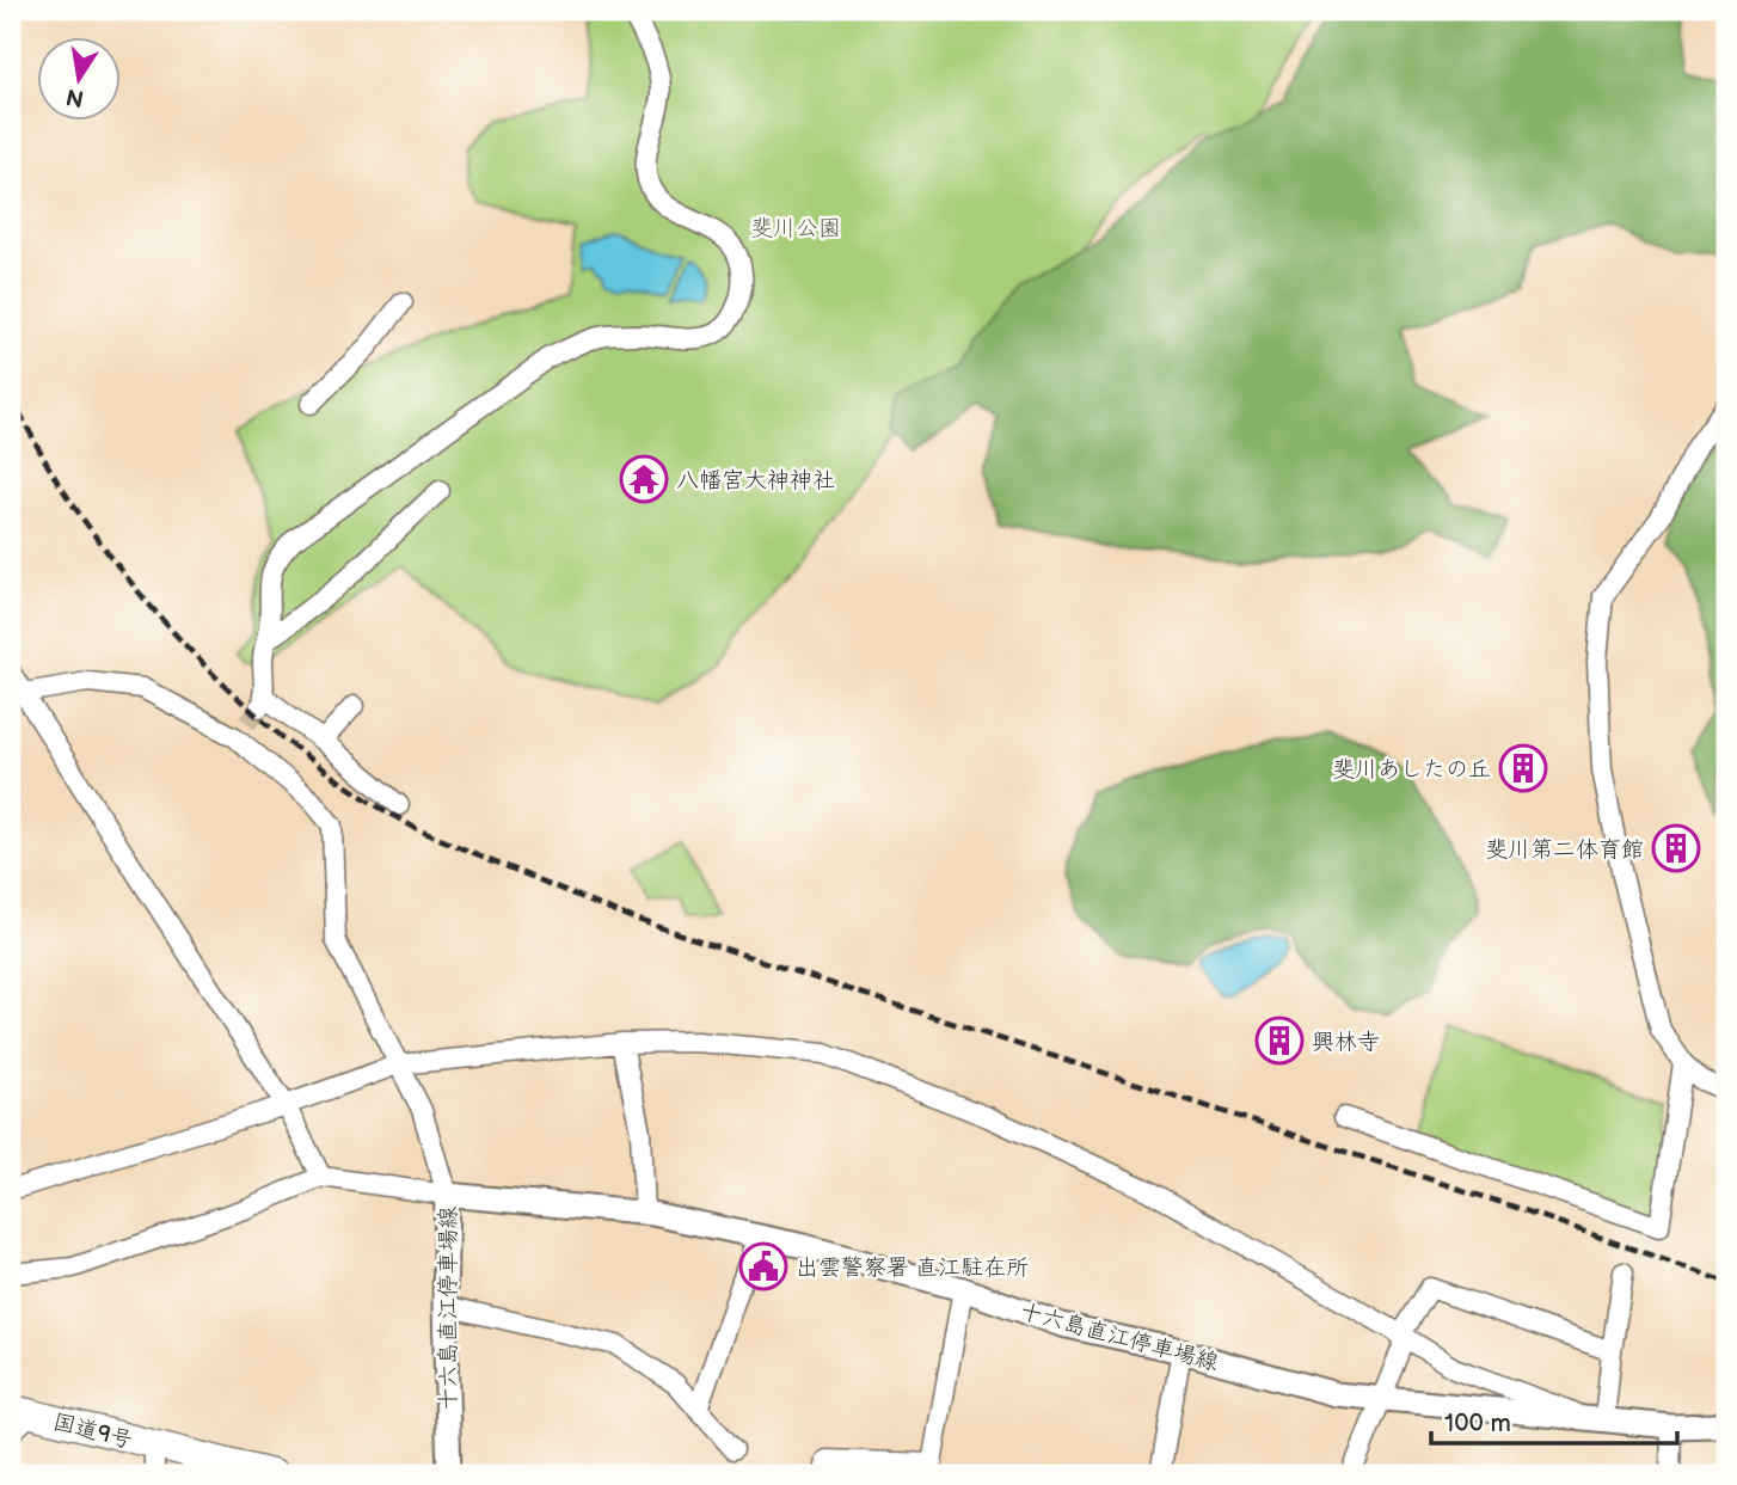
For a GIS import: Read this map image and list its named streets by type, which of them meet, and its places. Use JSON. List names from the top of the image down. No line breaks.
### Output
{"streets":{"highway":["国道9号"],"main road":["十六島直江停車場線"]},"parks":["斐川公園"],"places":{"temple":["八幡宮大神神社"],"building":["斐川あしたの丘","斐川第二体育館","興林寺"],"public building":["出雲警察署 直江駐在所"]},"scale_bar":"100 m","north":"bottom"}
